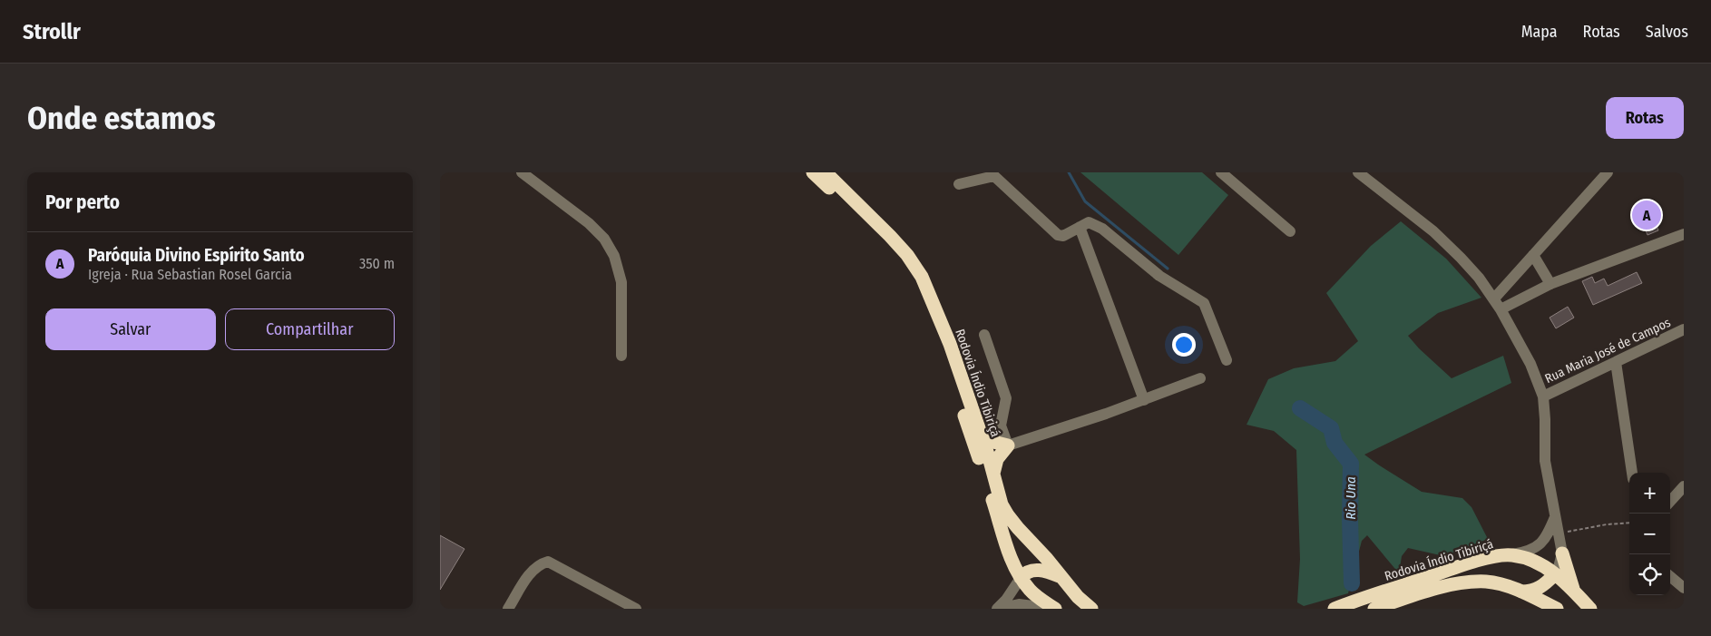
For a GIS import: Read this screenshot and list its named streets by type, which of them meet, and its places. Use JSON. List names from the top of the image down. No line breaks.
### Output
{"streets":{"highway":["Rodovia Índio Tibiriçá"],"street":["Rua Maria José de Campos"]},"water":["Rio Una"],"page":{"header":"Strollr","nav":["Mapa","Rotas","Salvos"],"buttons":["Rotas",["Salvar","Compartilhar"]],"title":"Onde estamos","heading":"Por perto","pins":"A","list":[{"mark":"A","name":"Paróquia Divino Espírito Santo","note":"Igreja · Rua Sebastian Rosel Garcia","value":"350 m"}],"map_buttons":["+","−"]}}
